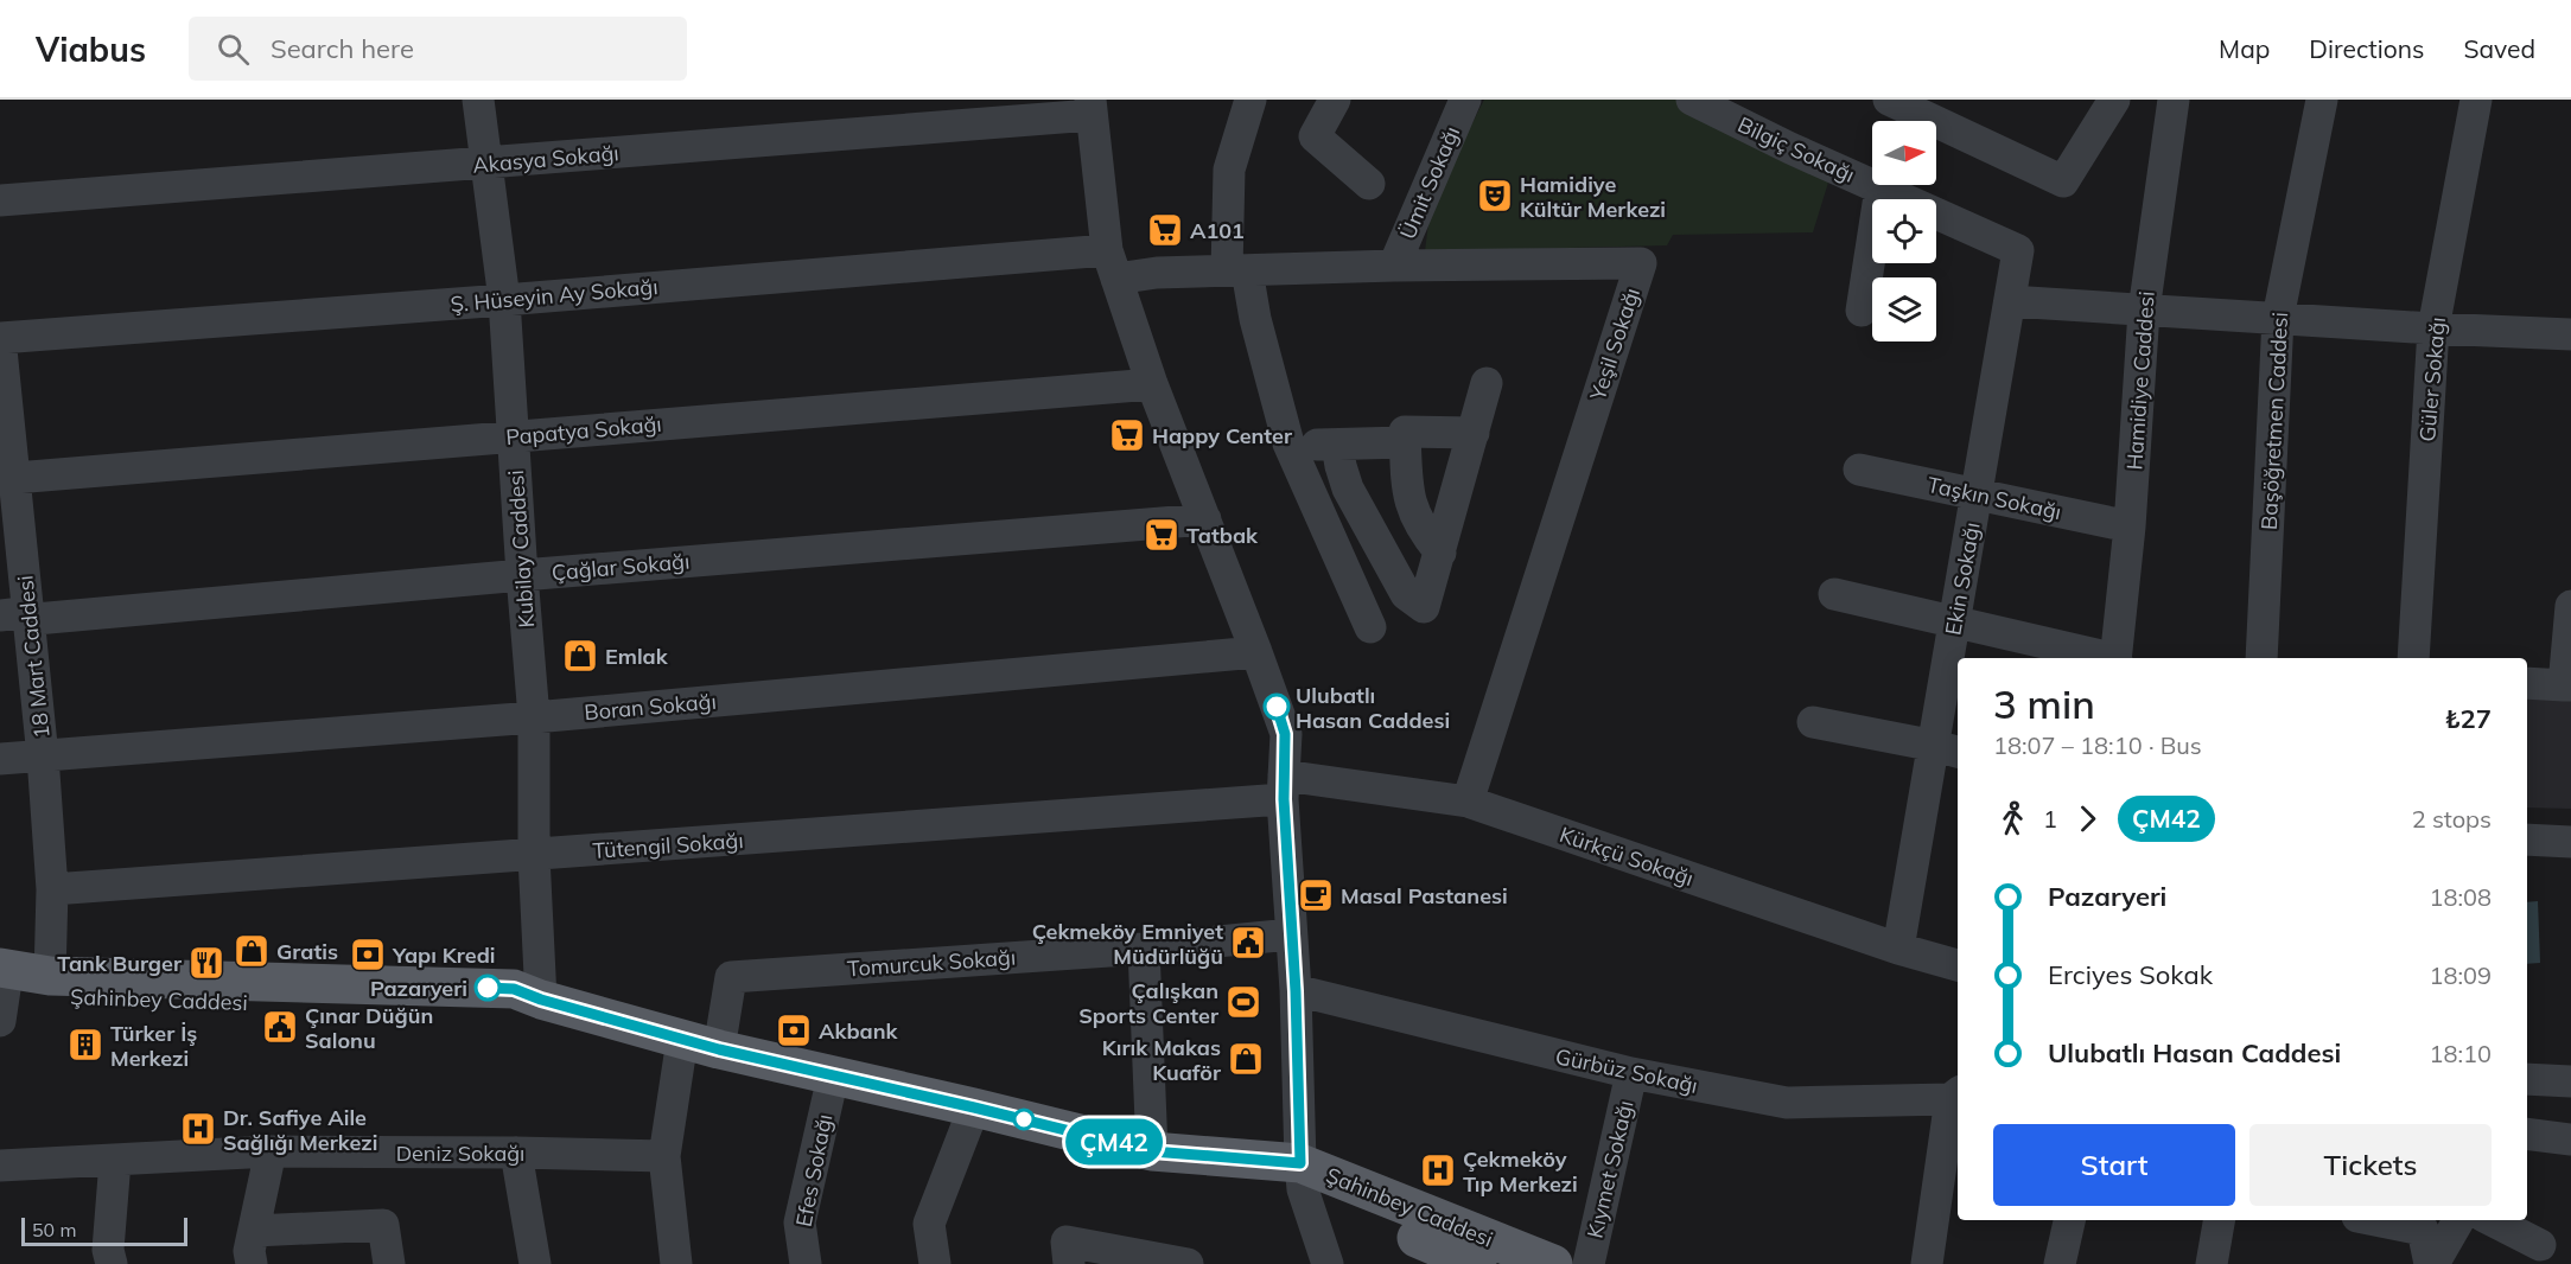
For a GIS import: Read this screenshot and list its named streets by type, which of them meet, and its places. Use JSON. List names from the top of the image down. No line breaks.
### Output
{"streets":{"main road":["Şahinbey Caddesi"],"street":["Bilgiç Sokağı","Akasya Sokağı","Ümit Sokağı","Ş. Hüseyin Ay Sokağı","Yeşil Sokağı","Güler Sokağı","Hamidiye Caddesi","Başöğretmen Caddesi","Papatya Sokağı","Taşkın Sokağı","Kubilay Caddesi","Çağlar Sokağı","Ekin Sokağı","18 Mart Caddesi","Boran Sokağı","Tütengil Sokağı","Kürkçü Sokağı","Tomurcuk Sokağı","Gürbüz Sokağı","Deniz Sokağı","Kıymet Sokağı","Efes Sokağı"]},"crossings":[["Bilgiç Sokağı","Ekin Sokağı"],["Akasya Sokağı","Kubilay Caddesi"],["Ümit Sokağı","Yeşil Sokağı"],["Ş. Hüseyin Ay Sokağı","Yeşil Sokağı"],["Ş. Hüseyin Ay Sokağı","Kubilay Caddesi"],["Ş. Hüseyin Ay Sokağı","18 Mart Caddesi"],["Yeşil Sokağı","Kürkçü Sokağı"],["Hamidiye Caddesi","Taşkın Sokağı"],["Papatya Sokağı","Kubilay Caddesi"],["Papatya Sokağı","18 Mart Caddesi"],["Taşkın Sokağı","Ekin Sokağı"],["Kubilay Caddesi","Çağlar Sokağı"],["Kubilay Caddesi","Boran Sokağı"],["Kubilay Caddesi","Tütengil Sokağı"],["Kubilay Caddesi","Şahinbey Caddesi"],["Çağlar Sokağı","18 Mart Caddesi"],["Ekin Sokağı","Kürkçü Sokağı"],["18 Mart Caddesi","Boran Sokağı"],["18 Mart Caddesi","Tütengil Sokağı"],["Tütengil Sokağı","Kürkçü Sokağı"],["Tomurcuk Sokağı","Şahinbey Caddesi"],["Şahinbey Caddesi","Efes Sokağı"],["Gürbüz Sokağı","Kıymet Sokağı"]],"places":{"theatre":["Hamidiye Kültür Merkezi"],"supermarket":["A101","Happy Center","Tatbak"],"shop":["Emlak","Gratis","Kırık Makas Kuaför"],"other":["Ulubatlı Hasan Caddesi","Pazaryeri"],"cafe":["Masal Pastanesi"],"public building":["Çekmeköy Emniyet Müdürlüğü","Çınar Düğün Salonu"],"bank":["Yapı Kredi","Akbank"],"restaurant":["Tank Burger"],"sports":["Çalışkan Sports Center"],"building":["Türker İş Merkezi"],"hospital":["Dr. Safiye Aile Sağlığı Merkezi","Çekmeköy Tıp Merkezi"]},"lines":["bus line ÇM42"],"scale_bar":"50 m","north":"right","page":{"header":"Viabus","search":"Search here","nav":["Map","Directions","Saved"],"on_map":"ÇM42","heading":["3 min","18:07 – 18:10 · Bus","₺27"],"legs":["1","ÇM42","2 stops"],"list":[{"name":"Pazaryeri","value":"18:08"},{"name":"Erciyes Sokak","value":"18:09"},{"name":"Ulubatlı Hasan Caddesi","value":"18:10"}],"buttons":["Start","Tickets"],"scale":"50 m"}}
